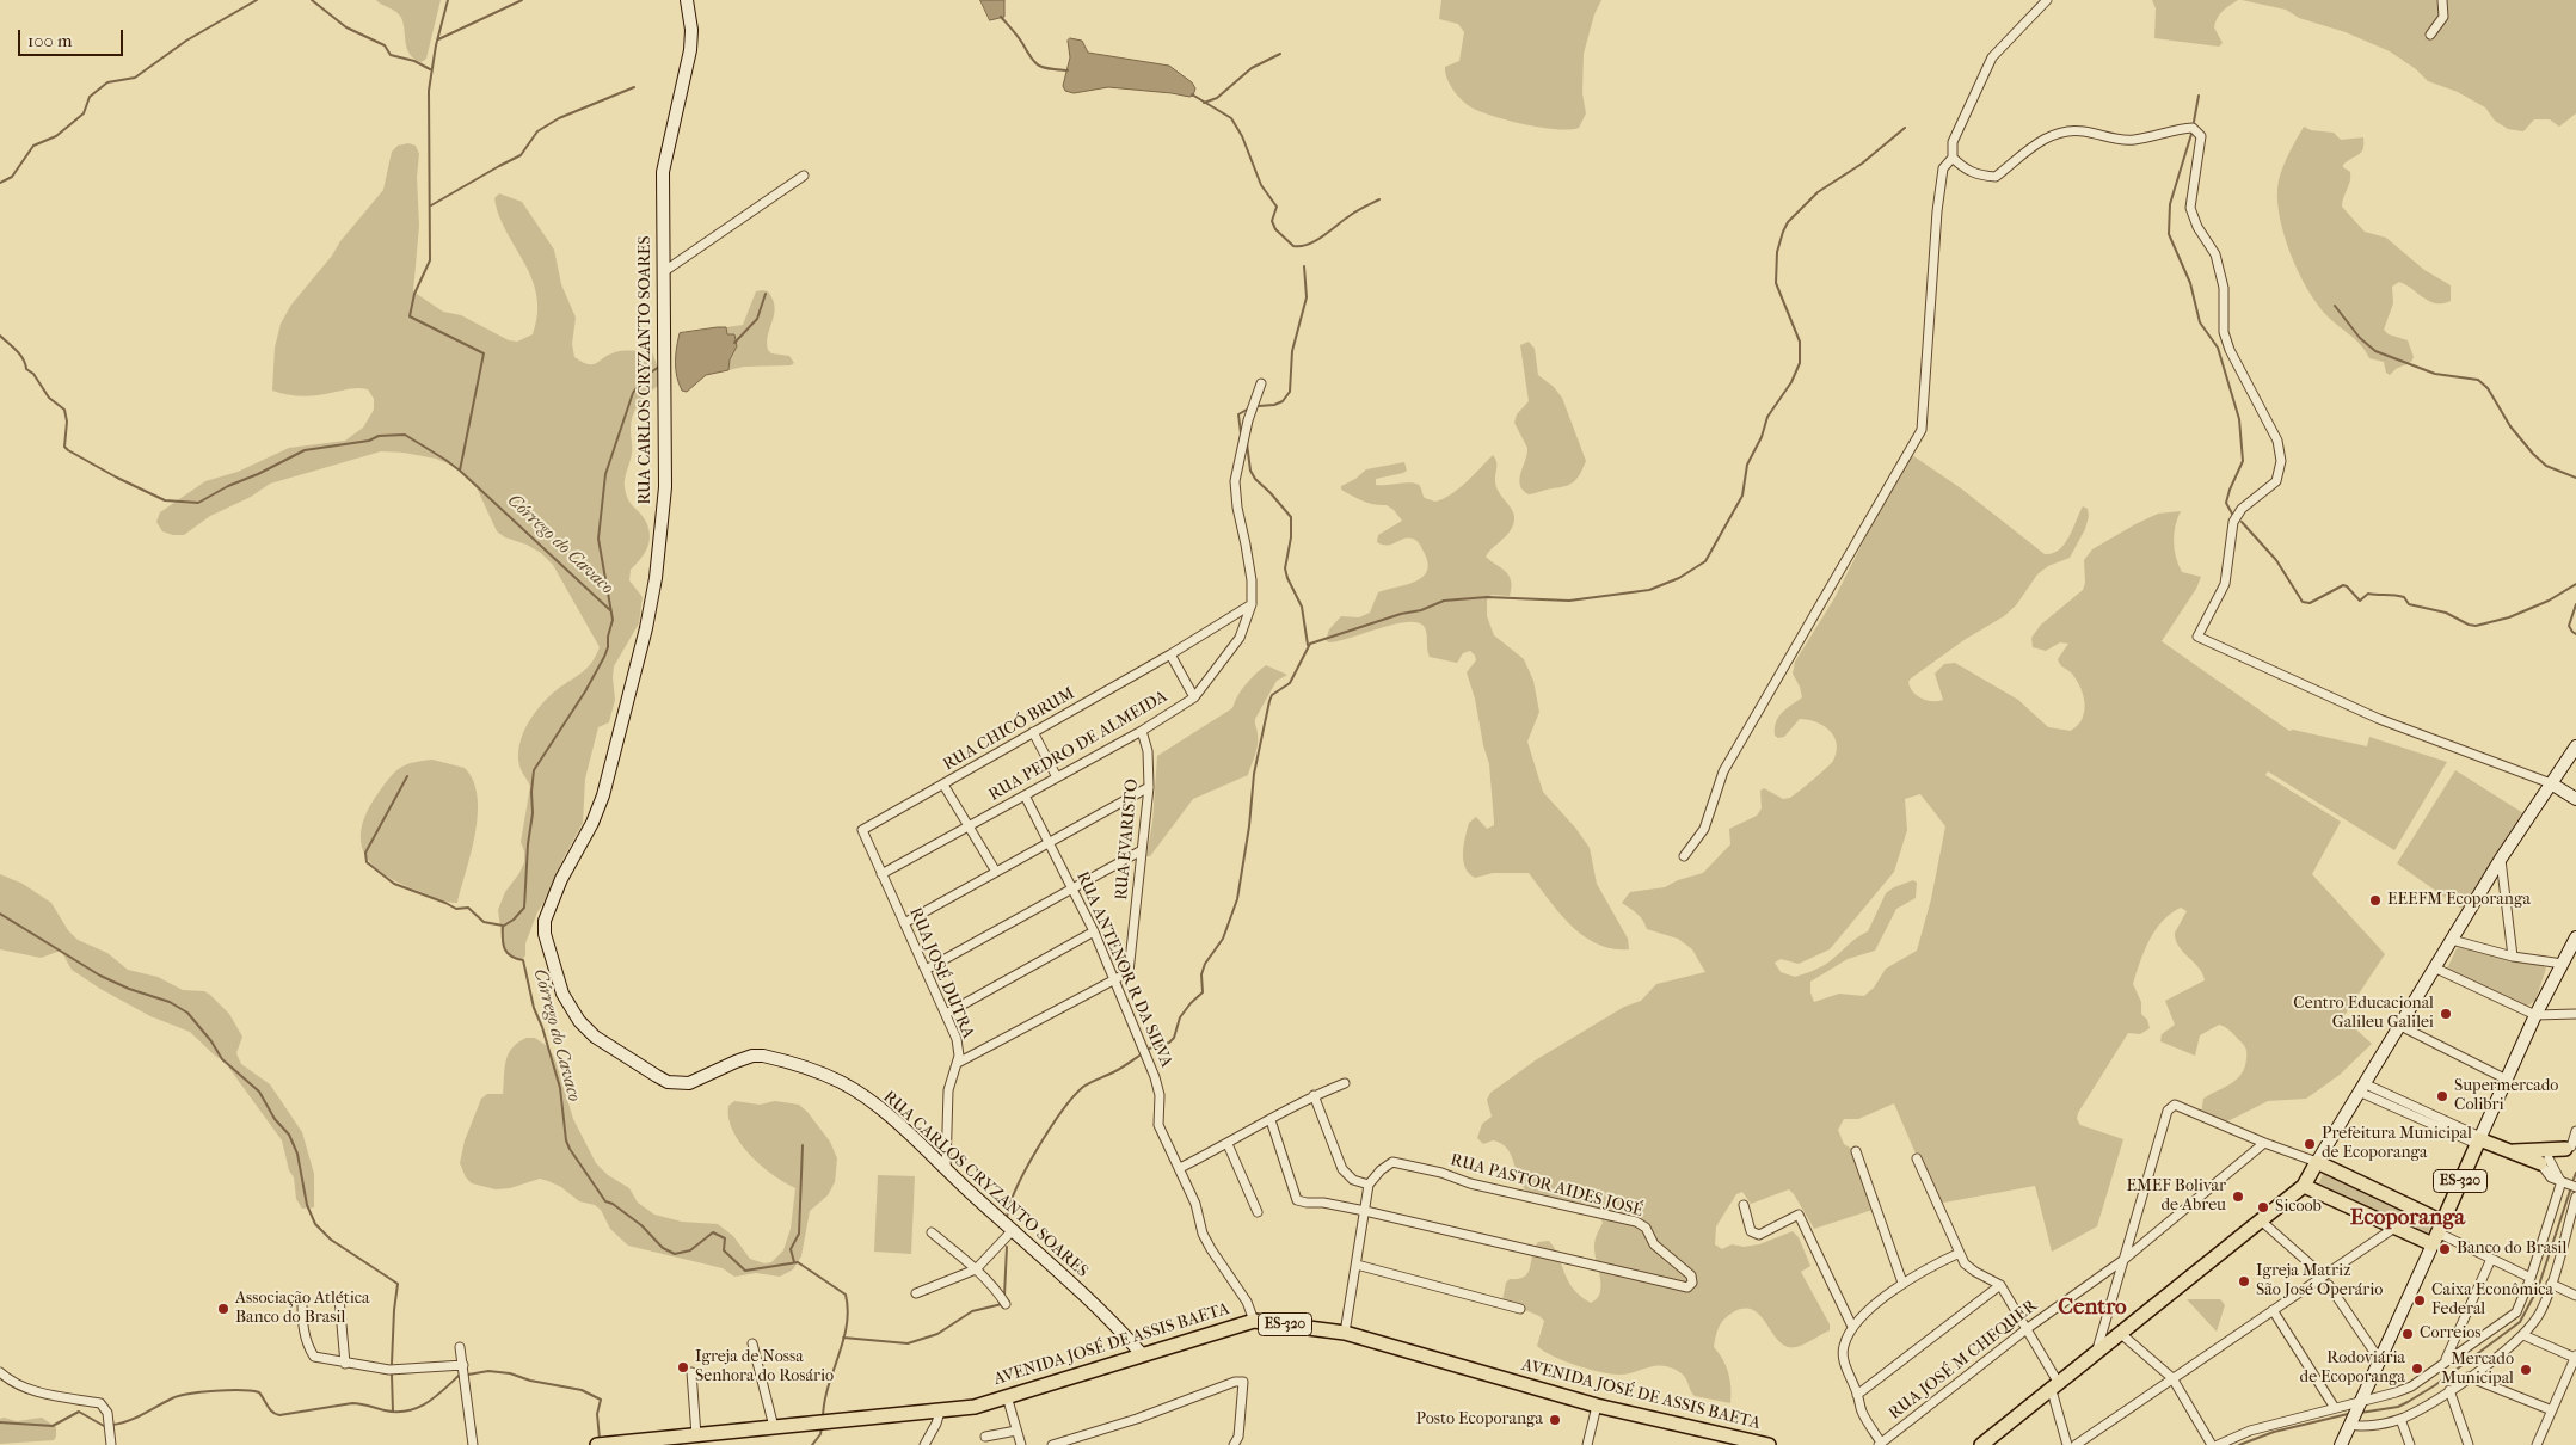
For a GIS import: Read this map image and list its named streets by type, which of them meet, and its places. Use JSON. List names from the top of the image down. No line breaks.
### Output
{"streets":{"main road":["ES-320","AVENIDA JOSÉ DE ASSIS BAETA"],"street":["RUA CARLOS CRYZANTO SOARES","RUA CHICÓ BRUM","RUA PEDRO DE ALMEIDA","RUA EVARISTO","RUA ANTENOR R DA SILVA","RUA JOSÉ DUTRA","RUA PASTOR AIDES JOSÉ","RUA JOSÉ M CHEQUER"]},"crossings":[["RUA CARLOS CRYZANTO SOARES","RUA JOSÉ DUTRA"],["RUA CARLOS CRYZANTO SOARES","AVENIDA JOSÉ DE ASSIS BAETA"],["RUA CHICÓ BRUM","RUA PEDRO DE ALMEIDA"],["RUA CHICÓ BRUM","RUA JOSÉ DUTRA"],["RUA PEDRO DE ALMEIDA","RUA EVARISTO"],["RUA PEDRO DE ALMEIDA","RUA ANTENOR R DA SILVA"],["RUA PEDRO DE ALMEIDA","RUA JOSÉ DUTRA"],["RUA EVARISTO","RUA ANTENOR R DA SILVA"],["RUA ANTENOR R DA SILVA","AVENIDA JOSÉ DE ASSIS BAETA"]],"districts":["Ecoporanga","Centro"],"water":["Córrego do Cavaco"],"places":["EEEFM Ecoporanga","Centro Educacional Galileu Galilei","Supermercado Colibri","Prefeitura Municipal de Ecoporanga","EMEF Bolivar de Abreu","Sicoob","Banco do Brasil","Igreja Matriz São José Operário","Caixa Econômica Federal","Associação Atlética Banco do Brasil","Correios","Igreja de Nossa Senhora do Rosário","Rodoviária de Ecoporanga","Mercado Municipal","Posto Ecoporanga"],"scale_bar":"100 m"}
